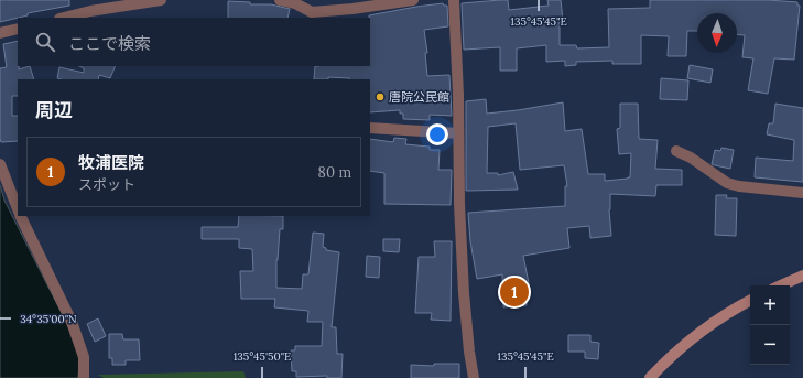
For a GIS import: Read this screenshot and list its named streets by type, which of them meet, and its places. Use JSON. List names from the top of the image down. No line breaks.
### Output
{"places":["唐院公民館"],"north":"bottom","page":{"search":"ここで検索","heading":"周辺","list":[{"mark":"1","name":"牧浦医院","note":"スポット","value":"80 m"}],"pins":"1","map_buttons":["+","−"]},"coordinates":["135°45'45\"E","34°35'00\"N","135°45'50\"E"]}
